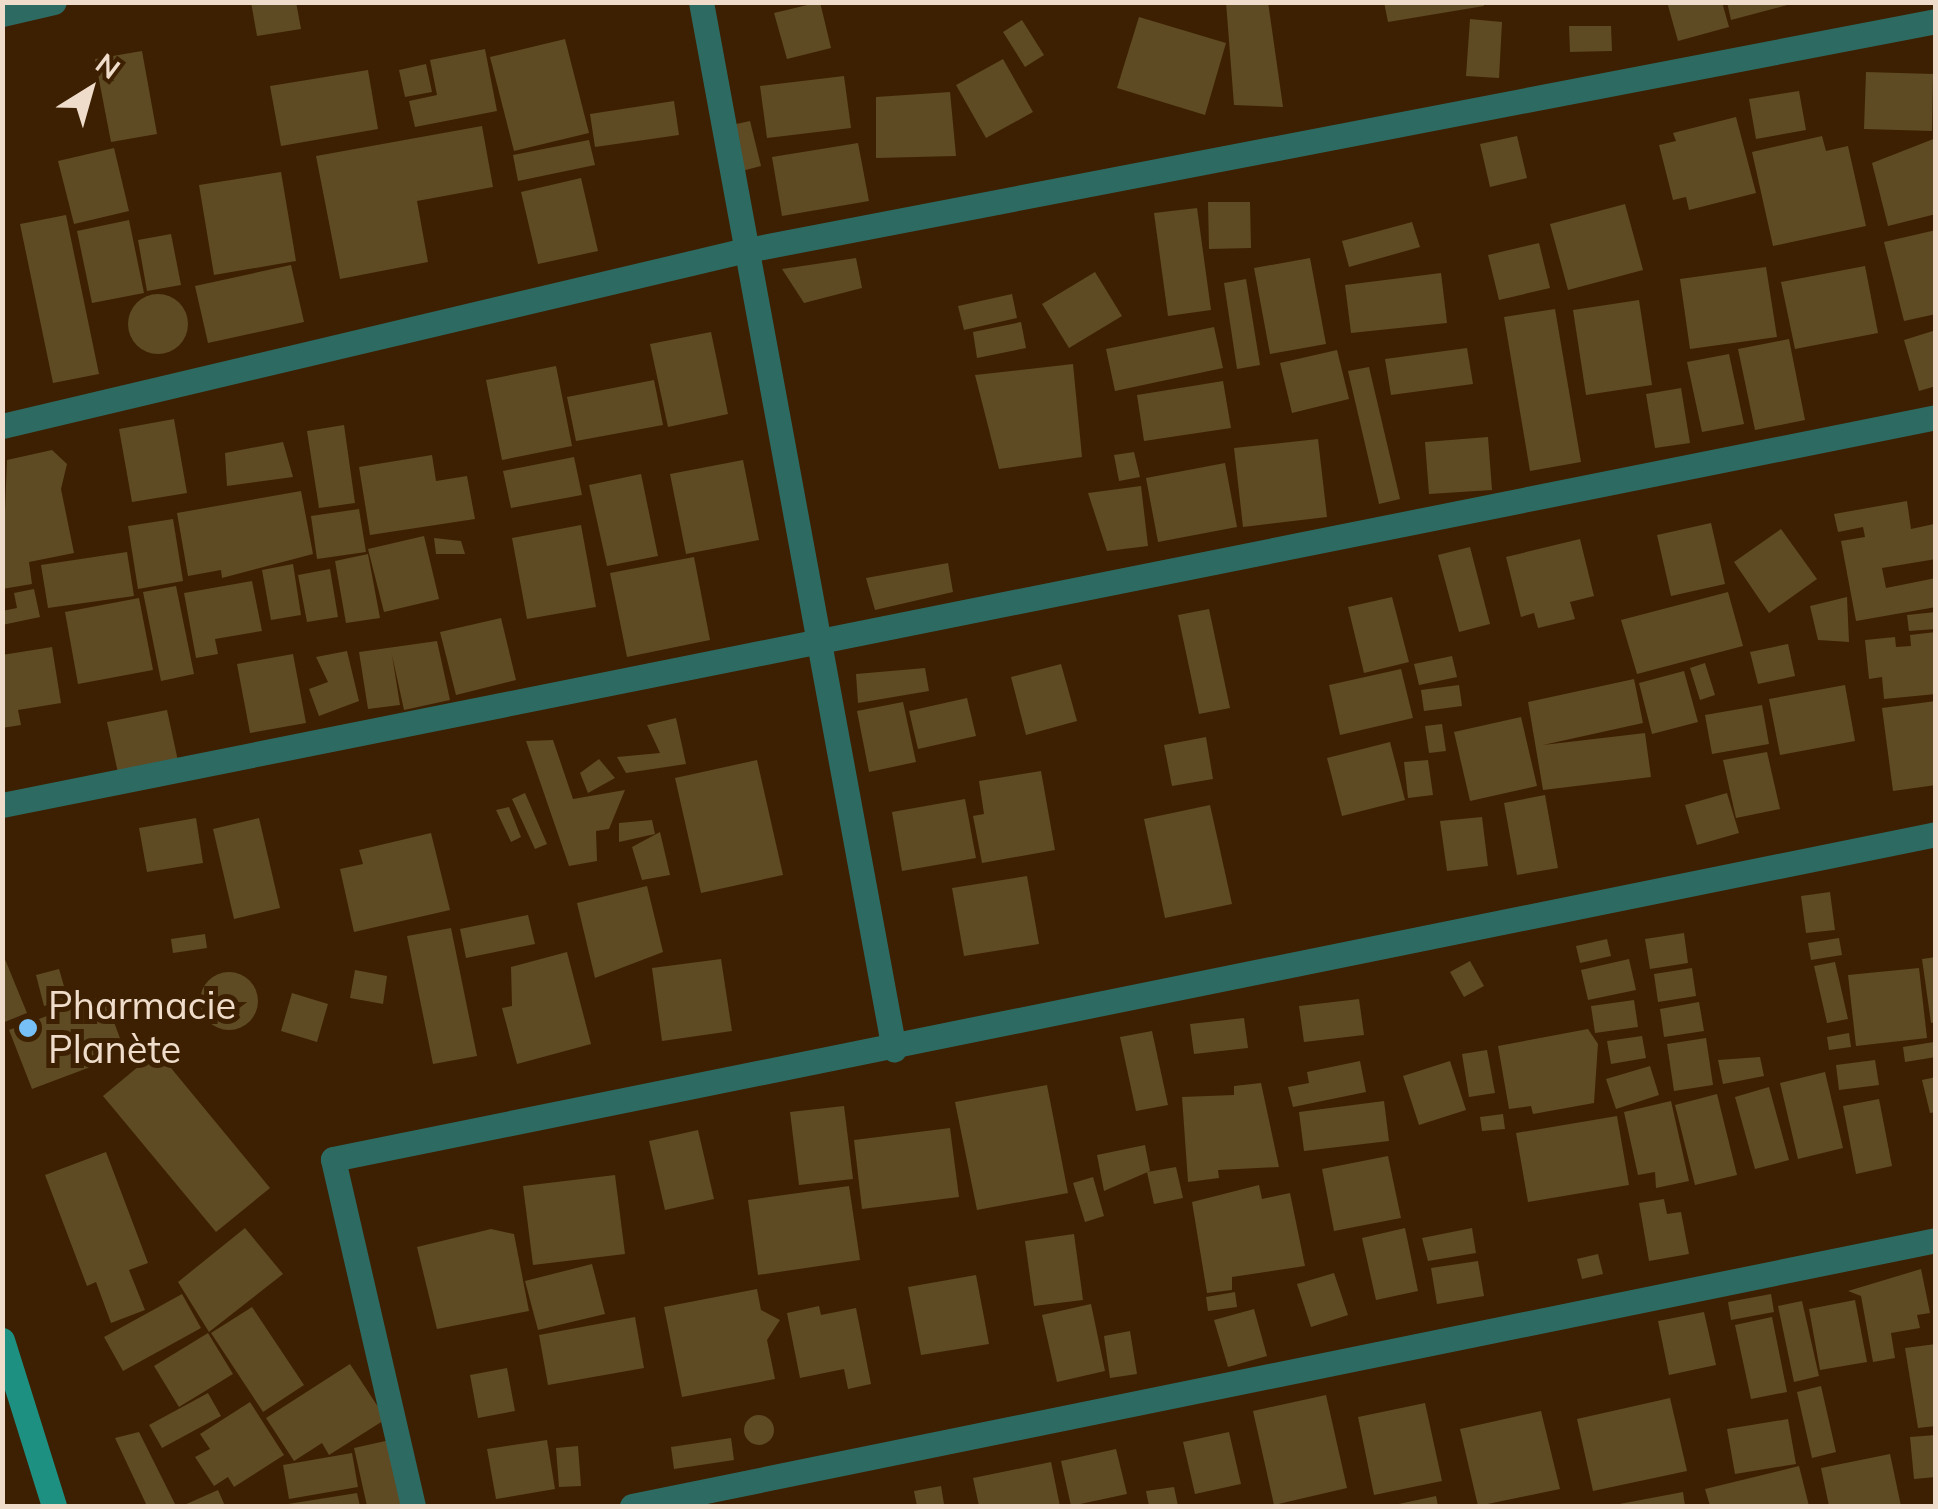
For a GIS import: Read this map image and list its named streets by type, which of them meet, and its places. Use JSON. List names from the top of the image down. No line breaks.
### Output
{"places":["Pharmacie Planète"],"north":"top right"}
